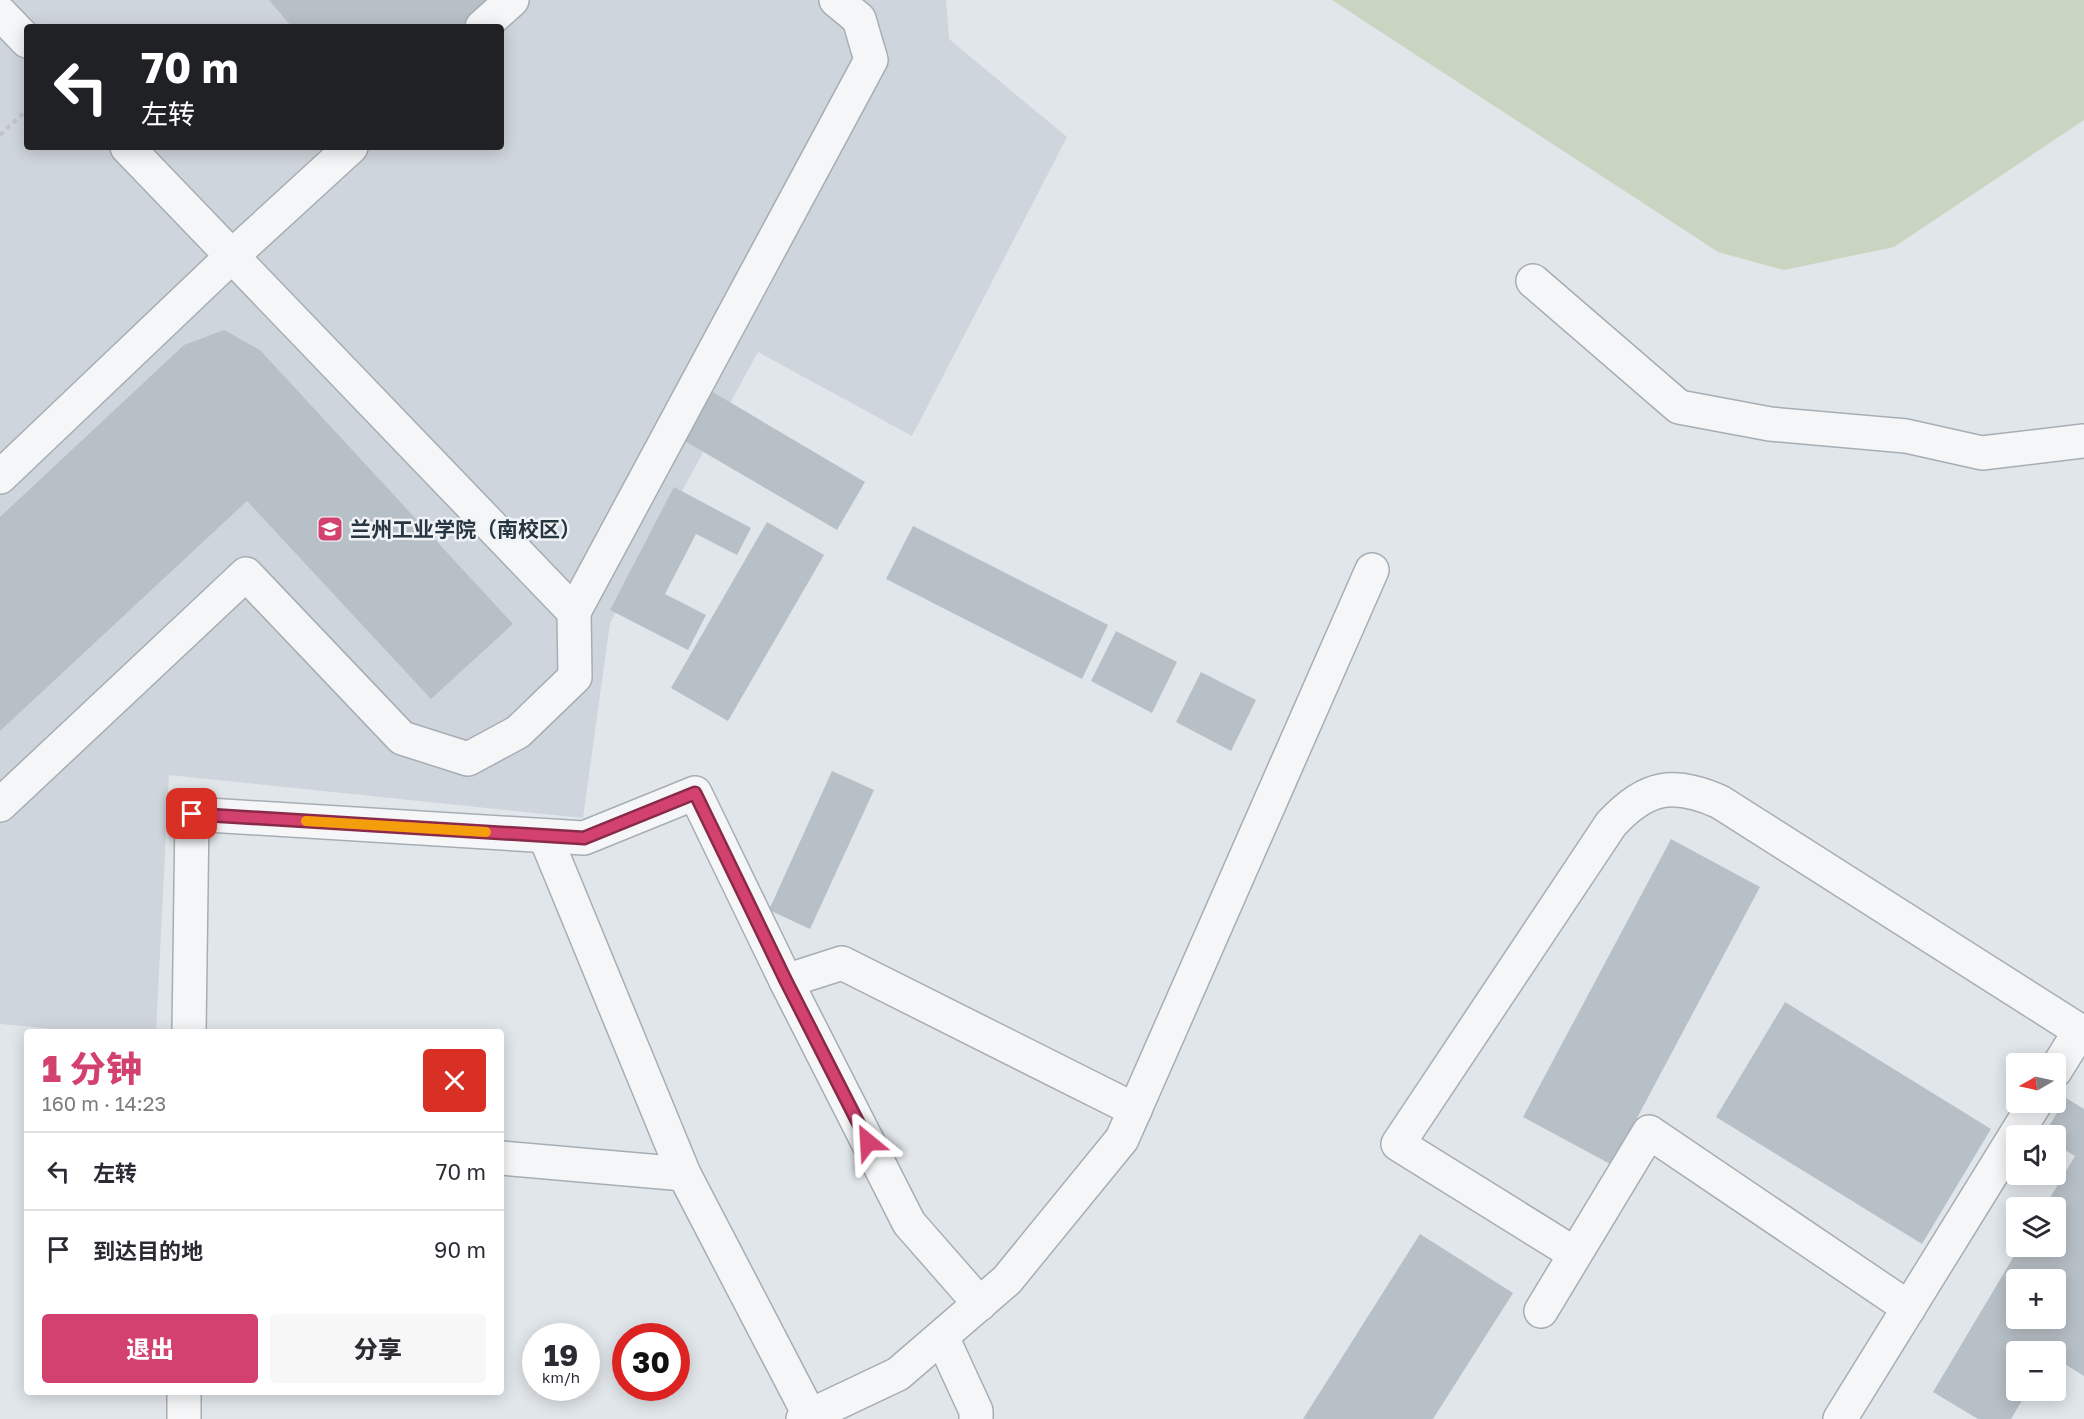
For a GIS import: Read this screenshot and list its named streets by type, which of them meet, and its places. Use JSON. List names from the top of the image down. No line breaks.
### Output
{"places":{"school or university":["兰州工业学院（南校区）"]},"north":"left","page":{"turn":["70 m","左转"],"heading":["1 分钟","160 m · 14:23"],"map_buttons":["+","−"],"list":[{"name":"左转","value":"70 m"},{"name":"到达目的地","value":"90 m"}],"buttons":["退出","分享"],"speed":"19 km/h","limit":"30"}}
